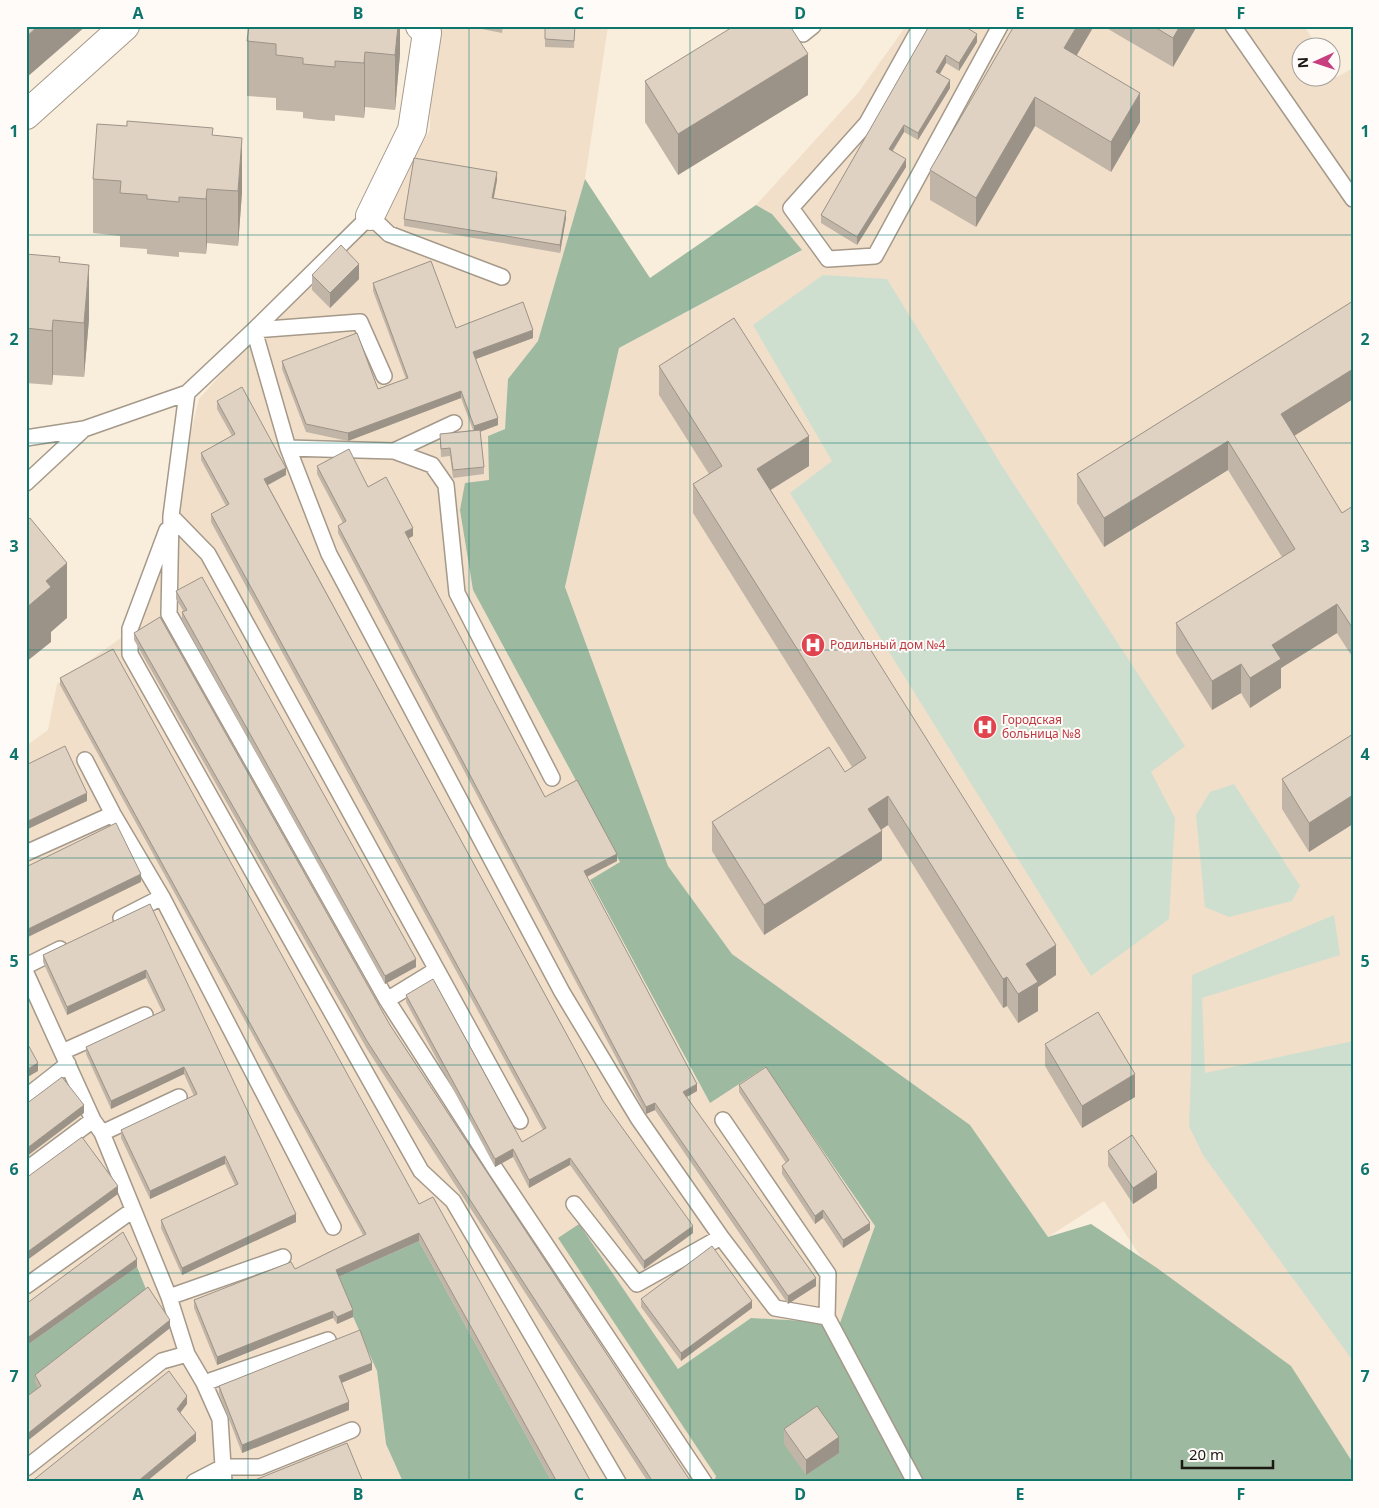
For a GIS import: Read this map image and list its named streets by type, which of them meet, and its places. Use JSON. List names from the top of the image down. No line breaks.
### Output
{"places":{"hospital":["Родильный дом №4","Городская больница №8"]},"scale_bar":"20 m","north":"left","grid":{"columns":["A","B","C","D","E","F"],"rows":["1","2","3","4","5","6","7"]}}
